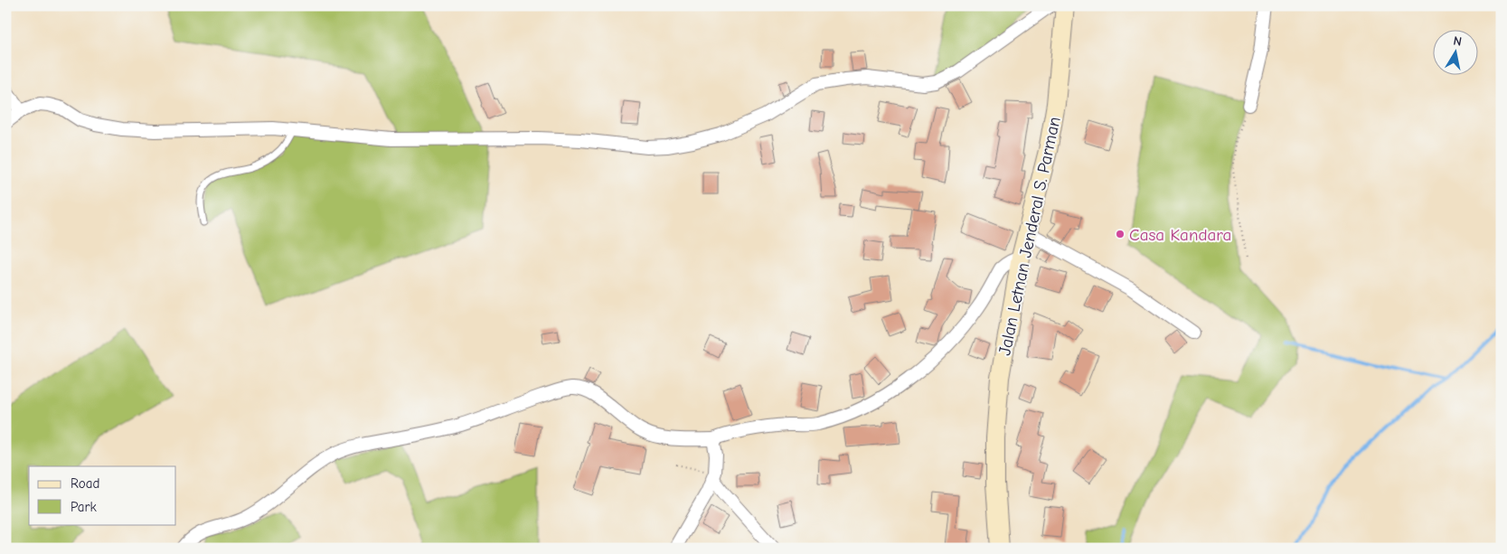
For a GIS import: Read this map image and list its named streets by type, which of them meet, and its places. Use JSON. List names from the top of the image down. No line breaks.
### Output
{"streets":{"street":["Jalan Letnan Jenderal S. Parman"]},"places":["Casa Kandara"],"legend":["Road","Park"],"north":"top"}
